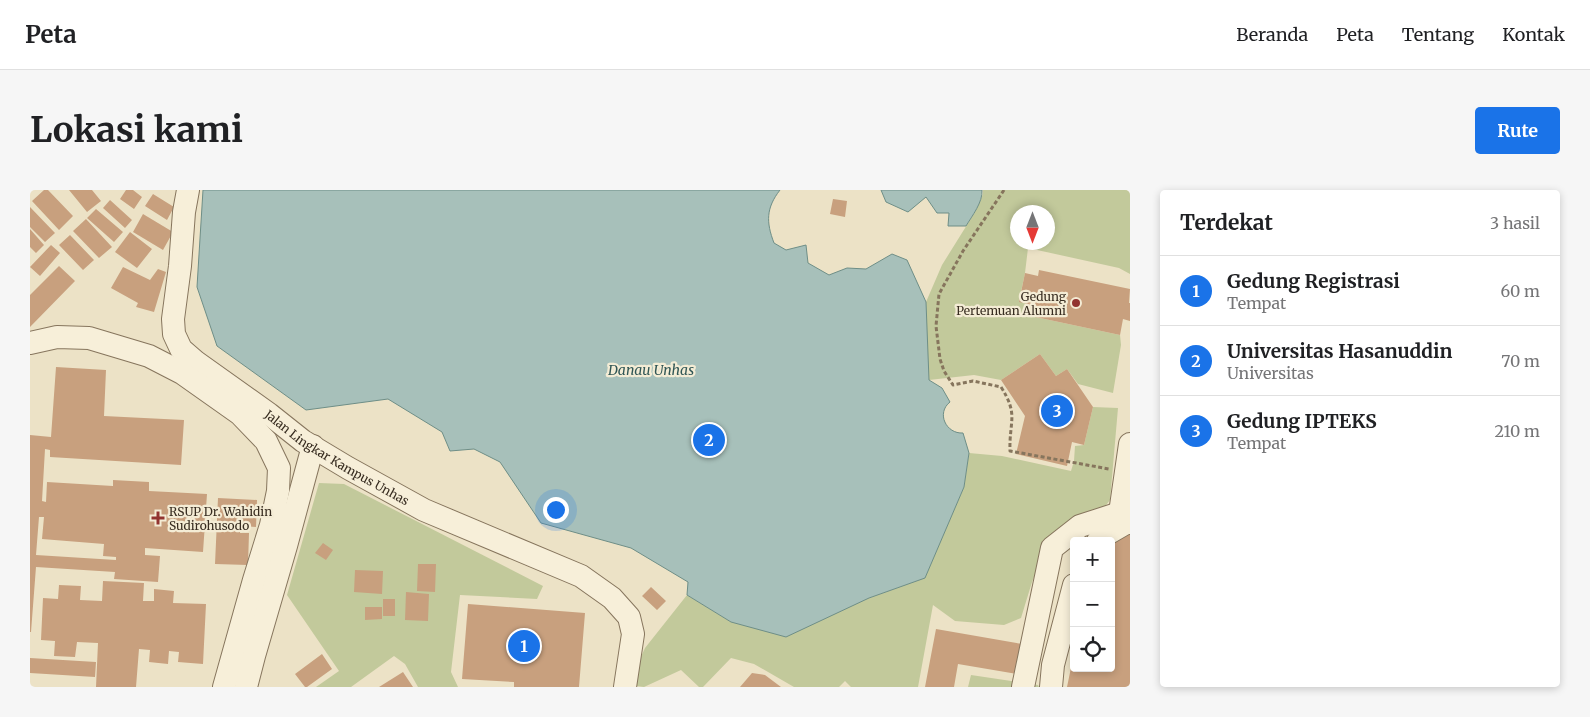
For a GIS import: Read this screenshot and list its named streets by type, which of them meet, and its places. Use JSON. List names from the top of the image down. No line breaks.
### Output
{"streets":{"lane":["Jalan Lingkar Kampus Unhas"]},"water":["Danau Unhas"],"places":{"other":["Gedung Pertemuan Alumni"],"health":["RSUP Dr. Wahidin Sudirohusodo"]},"north":"bottom","page":{"header":"Peta","nav":["Beranda","Peta","Tentang","Kontak"],"buttons":"Rute","title":"Lokasi kami","heading":["Terdekat","3 hasil"],"list":[{"mark":"1","name":"Gedung Registrasi","note":"Tempat","value":"60 m"},{"mark":"2","name":"Universitas Hasanuddin","note":"Universitas","value":"70 m"},{"mark":"3","name":"Gedung IPTEKS","note":"Tempat","value":"210 m"}],"pins":["3","2","1"],"map_buttons":["+","−"]}}
